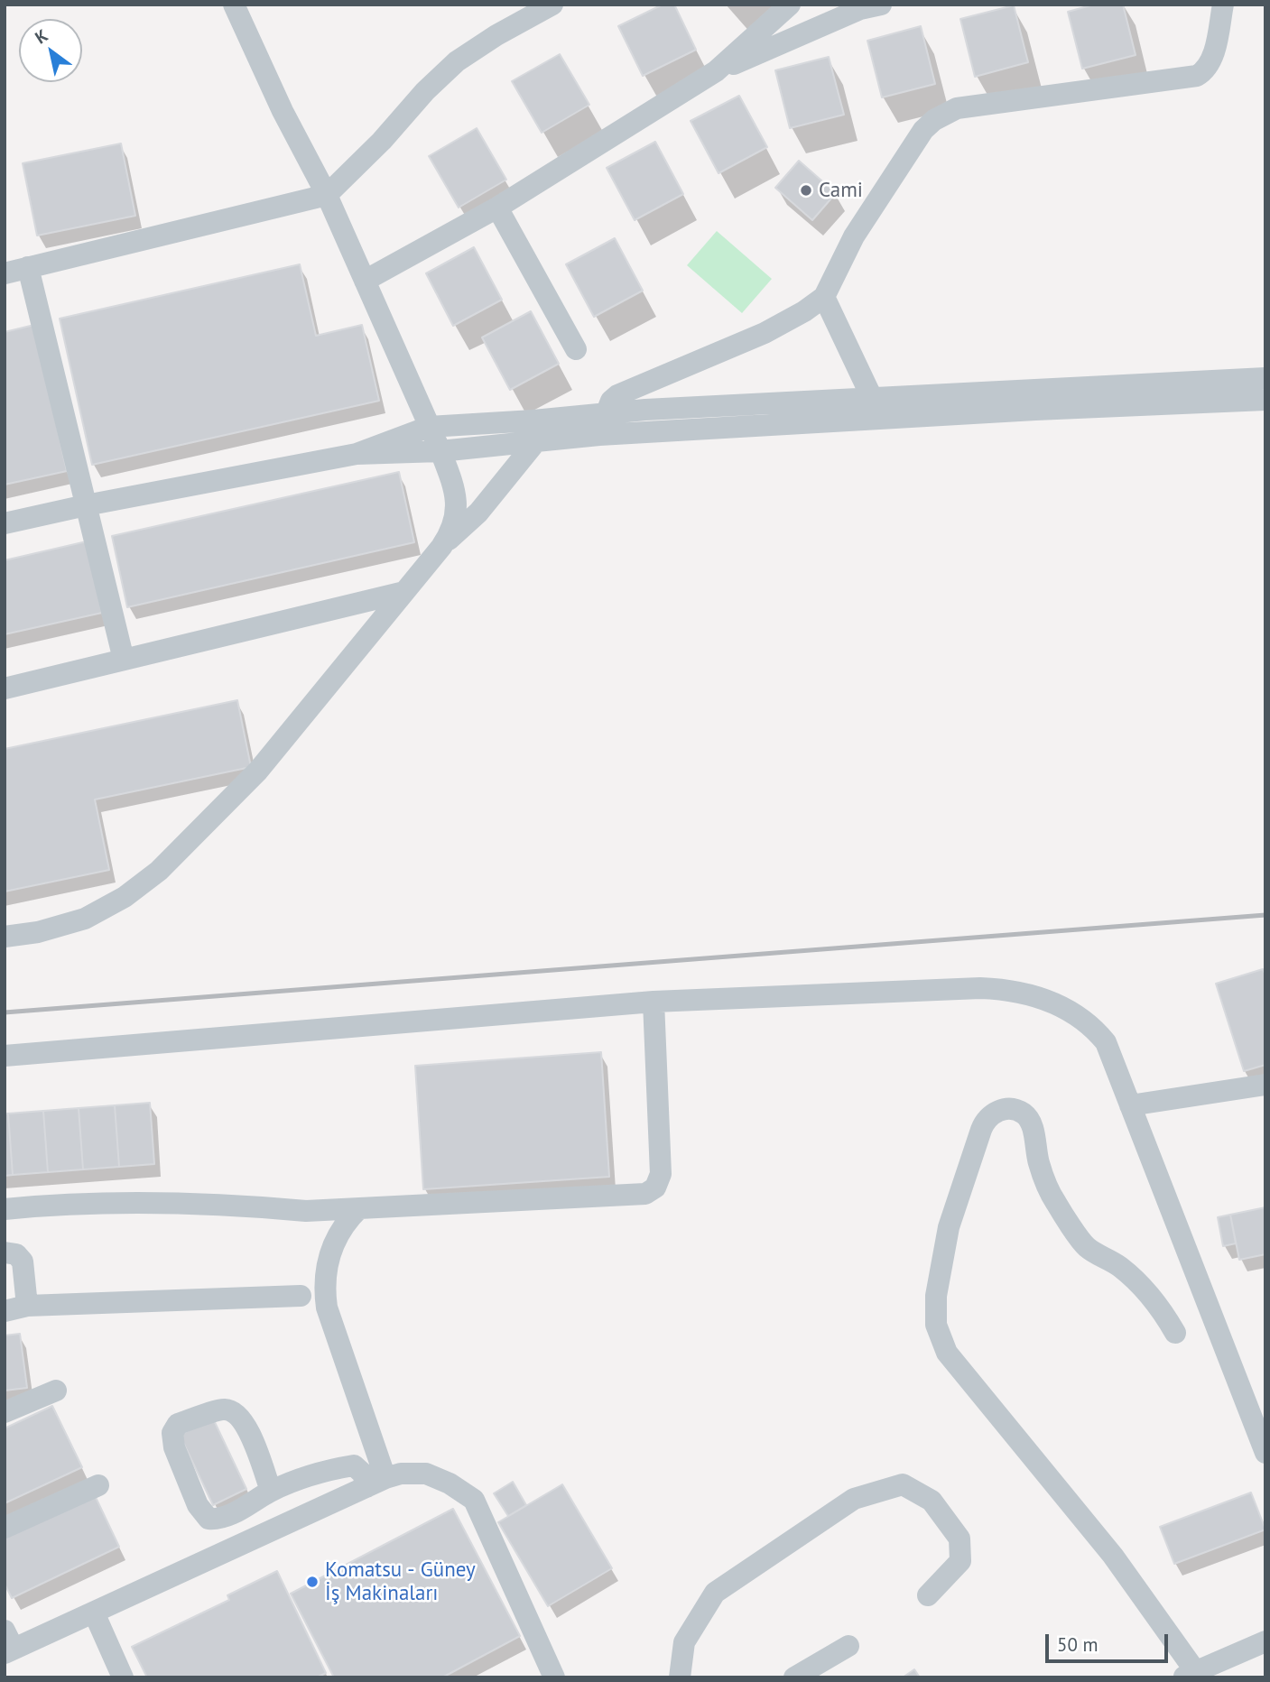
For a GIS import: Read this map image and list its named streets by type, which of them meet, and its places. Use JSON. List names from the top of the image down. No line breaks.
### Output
{"places":["Cami","Komatsu - Güney İş Makinaları"],"scale_bar":"50 m","north":"top left"}
